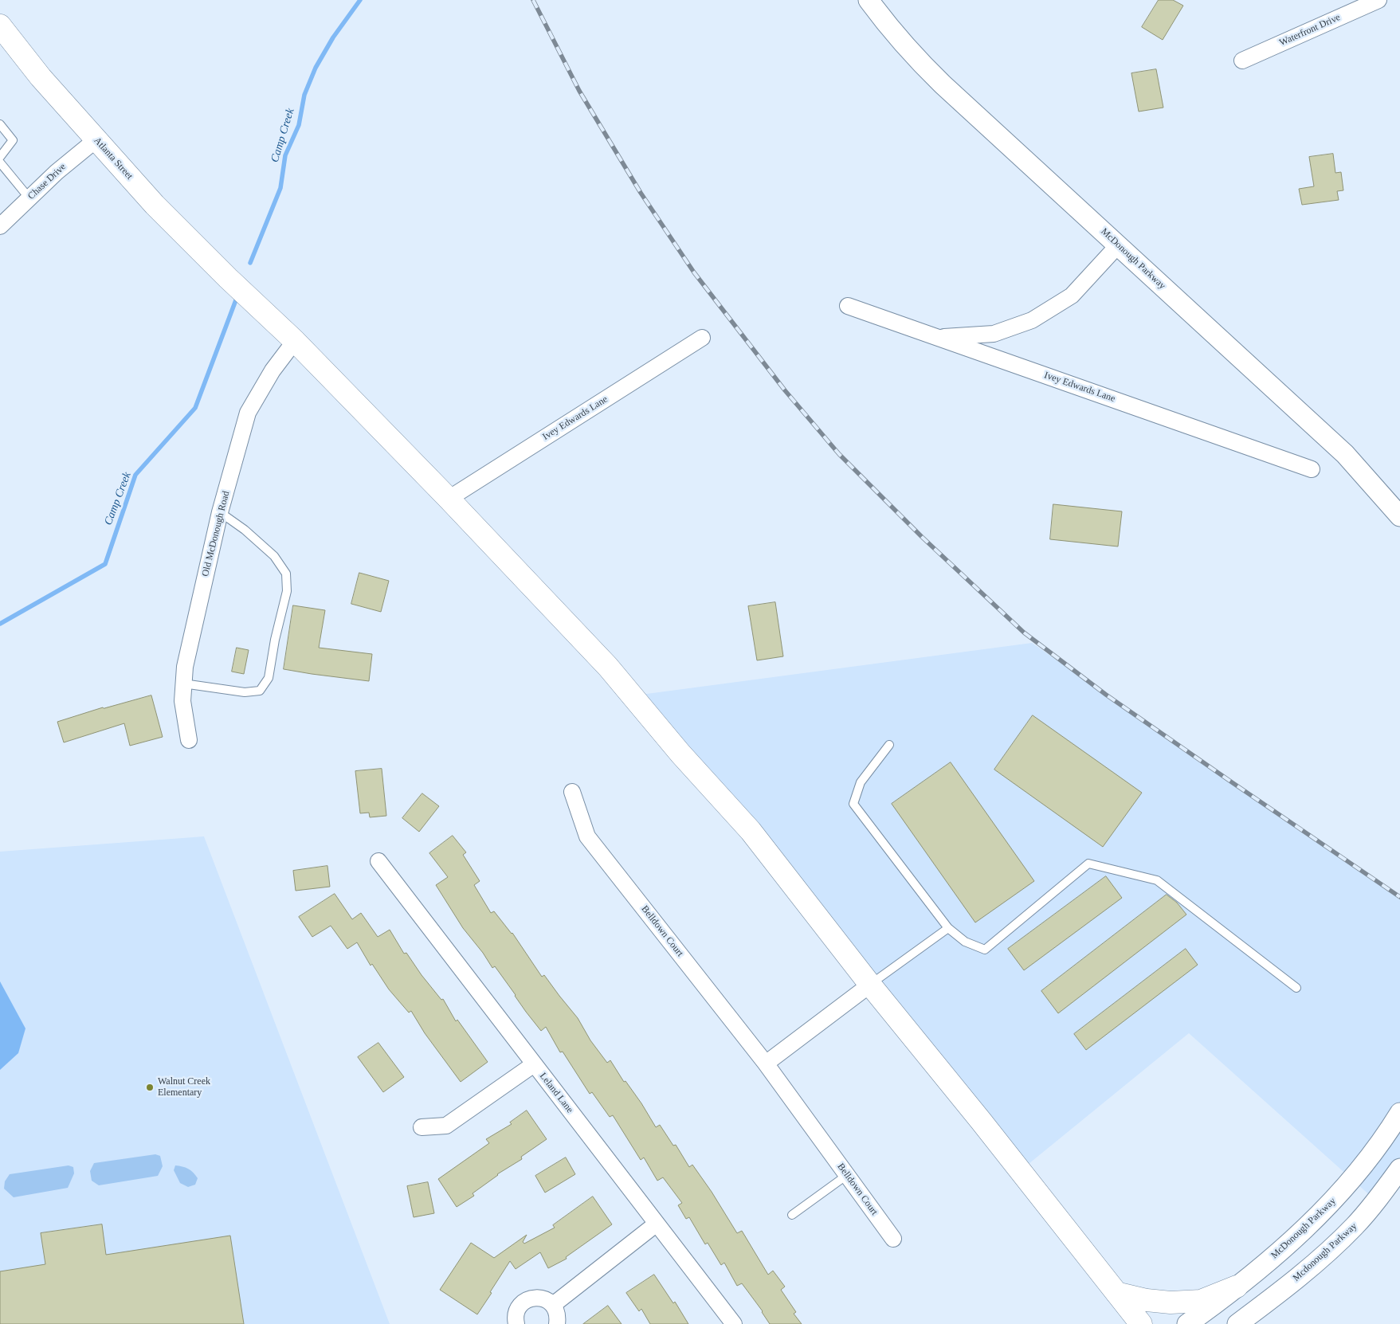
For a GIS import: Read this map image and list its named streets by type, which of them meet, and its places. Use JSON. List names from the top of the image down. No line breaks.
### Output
{"streets":{"main road":["Atlanta Street"],"street":["Waterfront Drive","Chase Drive","McDonough Parkway","Ivey Edwards Lane","Old McDonough Road","Belldown Court","Leland Lane","Mcdonough Parkway"]},"crossings":[["Atlanta Street","Chase Drive"],["Atlanta Street","Ivey Edwards Lane"],["Atlanta Street","Old McDonough Road"]],"water":["Camp Creek"],"places":["Walnut Creek Elementary"]}
